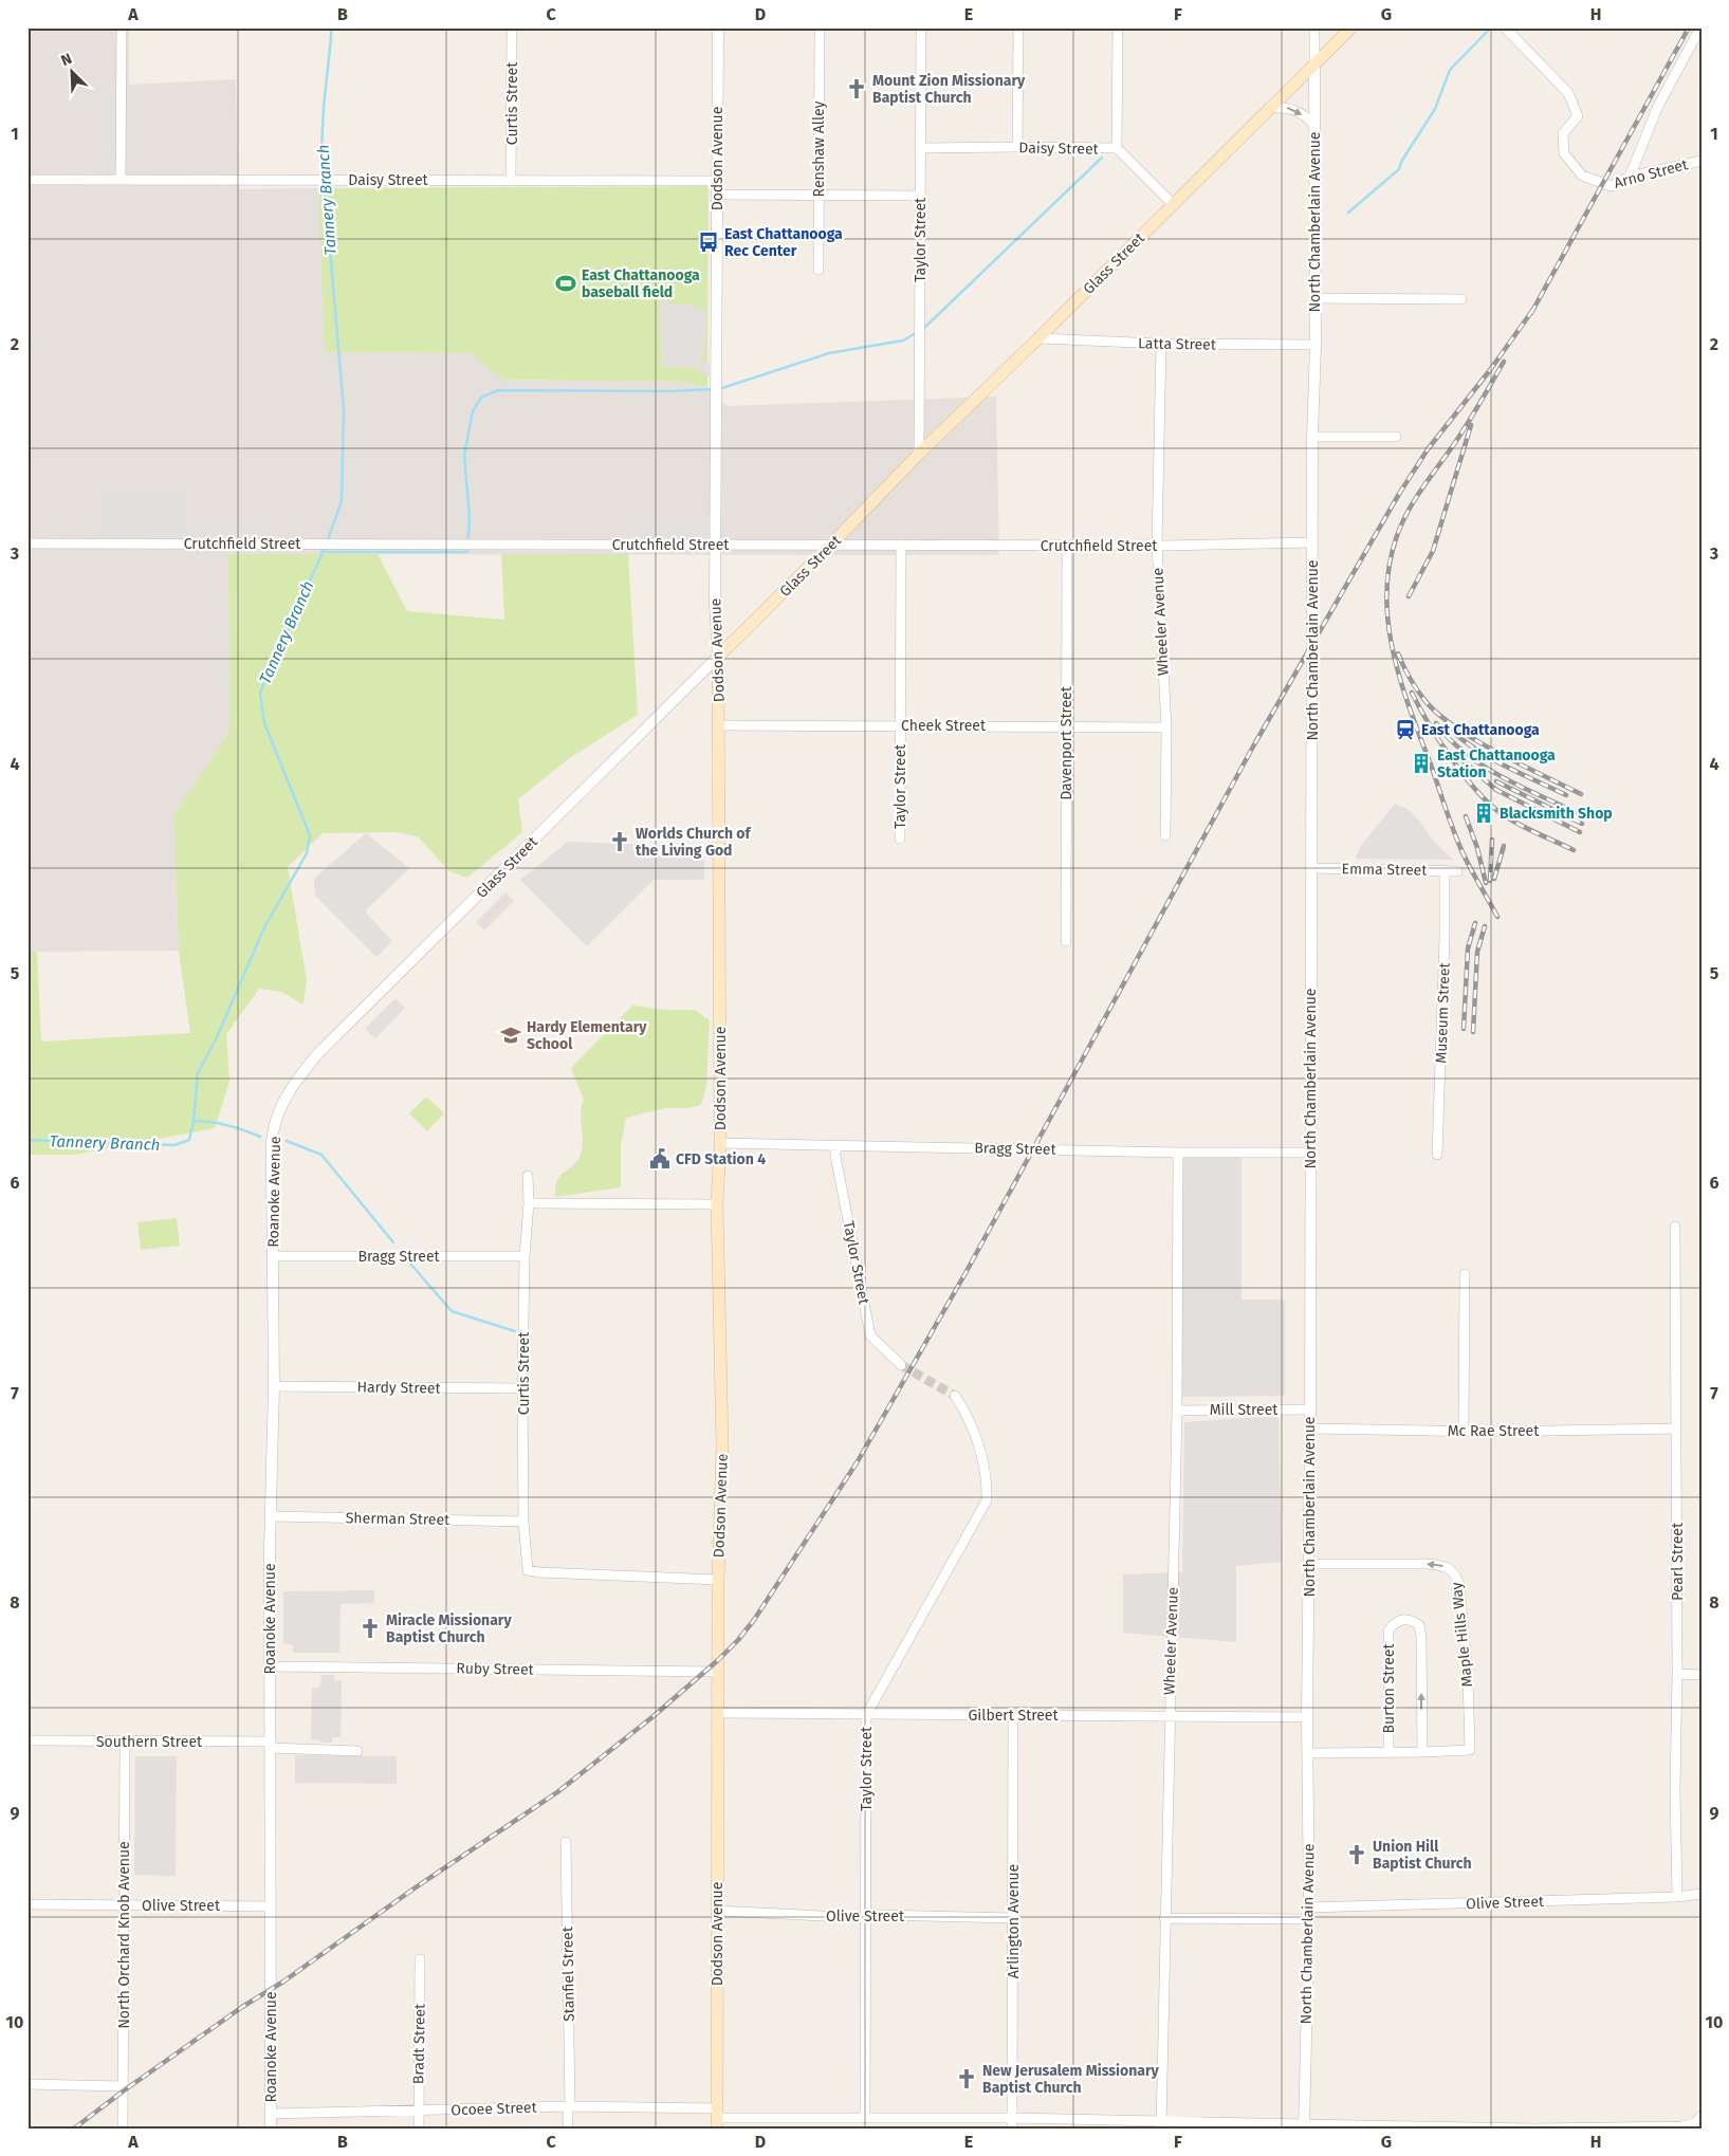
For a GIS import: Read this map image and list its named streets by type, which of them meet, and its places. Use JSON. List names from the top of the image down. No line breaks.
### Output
{"streets":{"main road":["Dodson Avenue","Glass Street"],"street":["Curtis Street","Daisy Street","Renshaw Alley","Arno Street","North Chamberlain Avenue","Taylor Street","Latta Street","Crutchfield Street","Wheeler Avenue","Cheek Street","Davenport Street","Emma Street","Museum Street","Bragg Street","Roanoke Avenue","Hardy Street","Mill Street","Mc Rae Street","Sherman Street","Pearl Street","Maple Hills Way","Ruby Street","Burton Street","Gilbert Street","Southern Street","Olive Street","Arlington Avenue","North Orchard Knob Avenue","Stanfiel Street","Bradt Street","Ocoee Street"]},"crossings":[["Curtis Street","Daisy Street"],["Curtis Street","Dodson Avenue"],["Curtis Street","Bragg Street"],["Curtis Street","Hardy Street"],["Curtis Street","Sherman Street"],["Daisy Street","Dodson Avenue"],["Daisy Street","Taylor Street"],["Daisy Street","Glass Street"],["Dodson Avenue","Glass Street"],["Dodson Avenue","Crutchfield Street"],["Dodson Avenue","Cheek Street"],["Dodson Avenue","Bragg Street"],["Dodson Avenue","Ruby Street"],["Dodson Avenue","Gilbert Street"],["Dodson Avenue","Olive Street"],["Dodson Avenue","Ocoee Street"],["North Chamberlain Avenue","Glass Street"],["North Chamberlain Avenue","Latta Street"],["North Chamberlain Avenue","Crutchfield Street"],["North Chamberlain Avenue","Emma Street"],["North Chamberlain Avenue","Bragg Street"],["North Chamberlain Avenue","Mill Street"],["North Chamberlain Avenue","Mc Rae Street"],["North Chamberlain Avenue","Maple Hills Way"],["North Chamberlain Avenue","Gilbert Street"],["North Chamberlain Avenue","Olive Street"],["North Chamberlain Avenue","Ocoee Street"],["Taylor Street","Glass Street"],["Taylor Street","Crutchfield Street"],["Taylor Street","Cheek Street"],["Taylor Street","Bragg Street"],["Taylor Street","Gilbert Street"],["Taylor Street","Olive Street"],["Taylor Street","Ocoee Street"],["Glass Street","Latta Street"],["Glass Street","Crutchfield Street"],["Glass Street","Roanoke Avenue"],["Latta Street","Wheeler Avenue"],["Crutchfield Street","Wheeler Avenue"],["Crutchfield Street","Davenport Street"],["Wheeler Avenue","Cheek Street"],["Wheeler Avenue","Bragg Street"],["Wheeler Avenue","Mill Street"],["Wheeler Avenue","Gilbert Street"],["Wheeler Avenue","Ocoee Street"],["Cheek Street","Davenport Street"],["Emma Street","Museum Street"],["Bragg Street","Roanoke Avenue"],["Roanoke Avenue","Hardy Street"],["Roanoke Avenue","Sherman Street"],["Roanoke Avenue","Ruby Street"],["Roanoke Avenue","Southern Street"],["Roanoke Avenue","Olive Street"],["Roanoke Avenue","Ocoee Street"],["Mc Rae Street","Pearl Street"],["Pearl Street","Olive Street"],["Maple Hills Way","Burton Street"],["Gilbert Street","Arlington Avenue"],["Southern Street","North Orchard Knob Avenue"],["Olive Street","Arlington Avenue"],["Olive Street","North Orchard Knob Avenue"],["Arlington Avenue","Ocoee Street"],["Stanfiel Street","Ocoee Street"],["Bradt Street","Ocoee Street"]],"water":["Tannery Branch"],"places":{"church":["Mount Zion Missionary Baptist Church","Worlds Church of the Living God","Miracle Missionary Baptist Church","Union Hill Baptist Church","New Jerusalem Missionary Baptist Church"],"bus stop":["East Chattanooga Rec Center"],"sports":["East Chattanooga baseball field"],"station":["East Chattanooga"],"building":["East Chattanooga Station","Blacksmith Shop"],"school or university":["Hardy Elementary School"],"public building":["CFD Station 4"]},"north":"top left","grid":{"columns":["A","B","C","D","E","F","G","H"],"rows":["1","2","3","4","5","6","7","8","9","10"]}}
